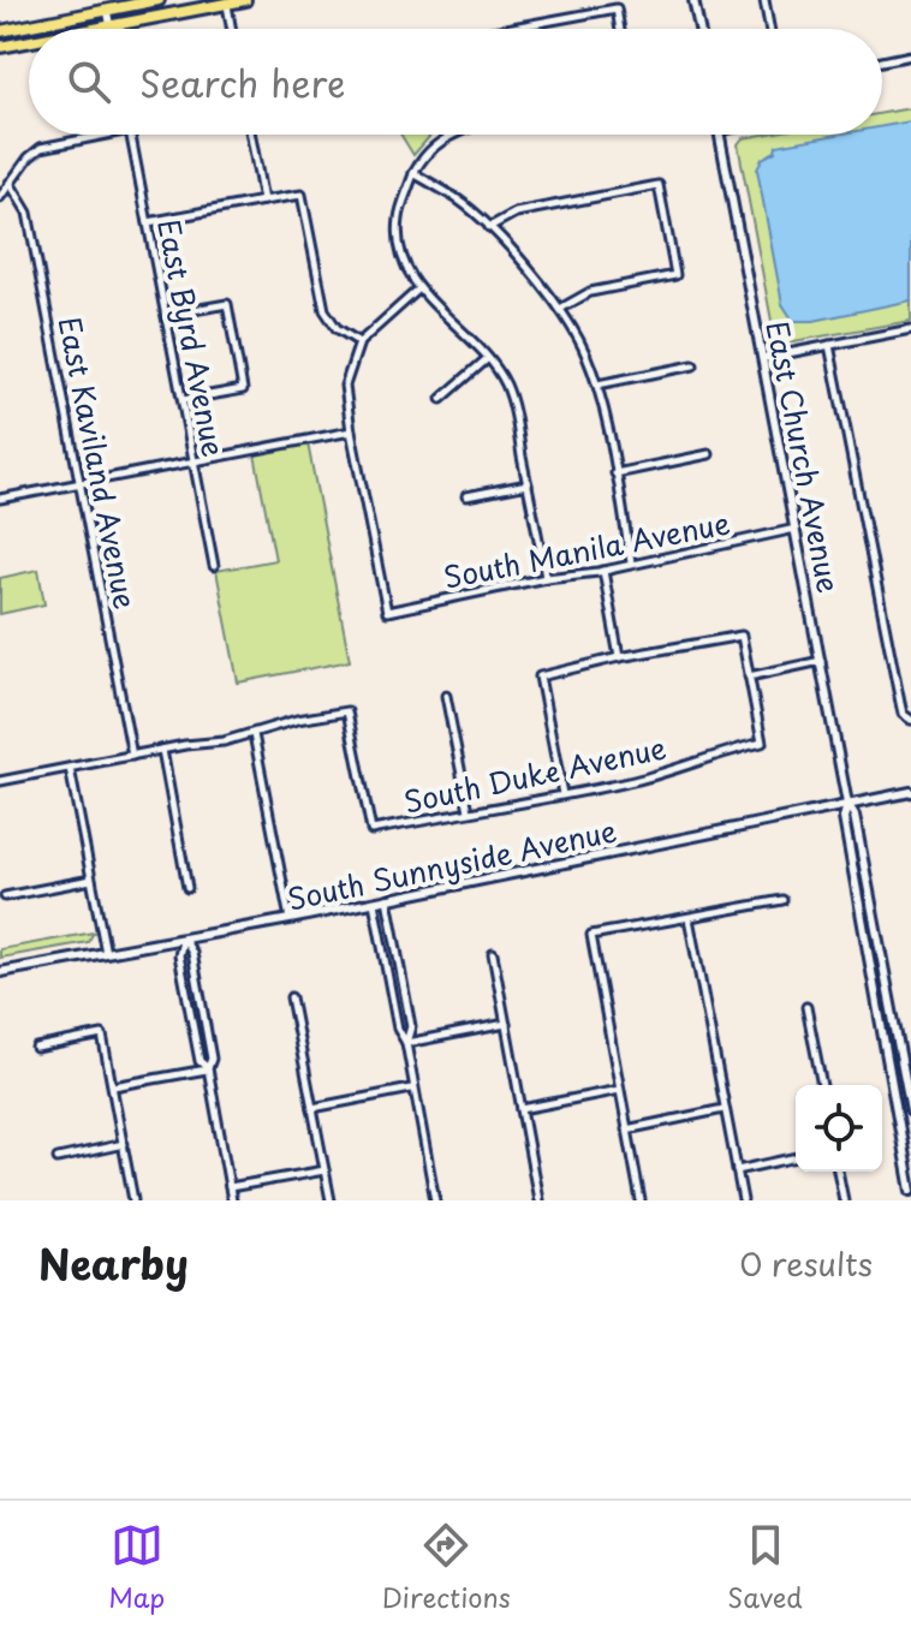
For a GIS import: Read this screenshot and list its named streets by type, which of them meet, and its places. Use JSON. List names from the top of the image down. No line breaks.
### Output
{"streets":{"street":["East Byrd Avenue","East Church Avenue","East Kaviland Avenue","South Manila Avenue","South Duke Avenue","South Sunnyside Avenue"]},"crossings":[["East Church Avenue","South Manila Avenue"],["East Church Avenue","South Sunnyside Avenue"]],"page":{"search":"Search here","heading":["Nearby","0 results"],"nav":["Map","Directions","Saved"]}}
